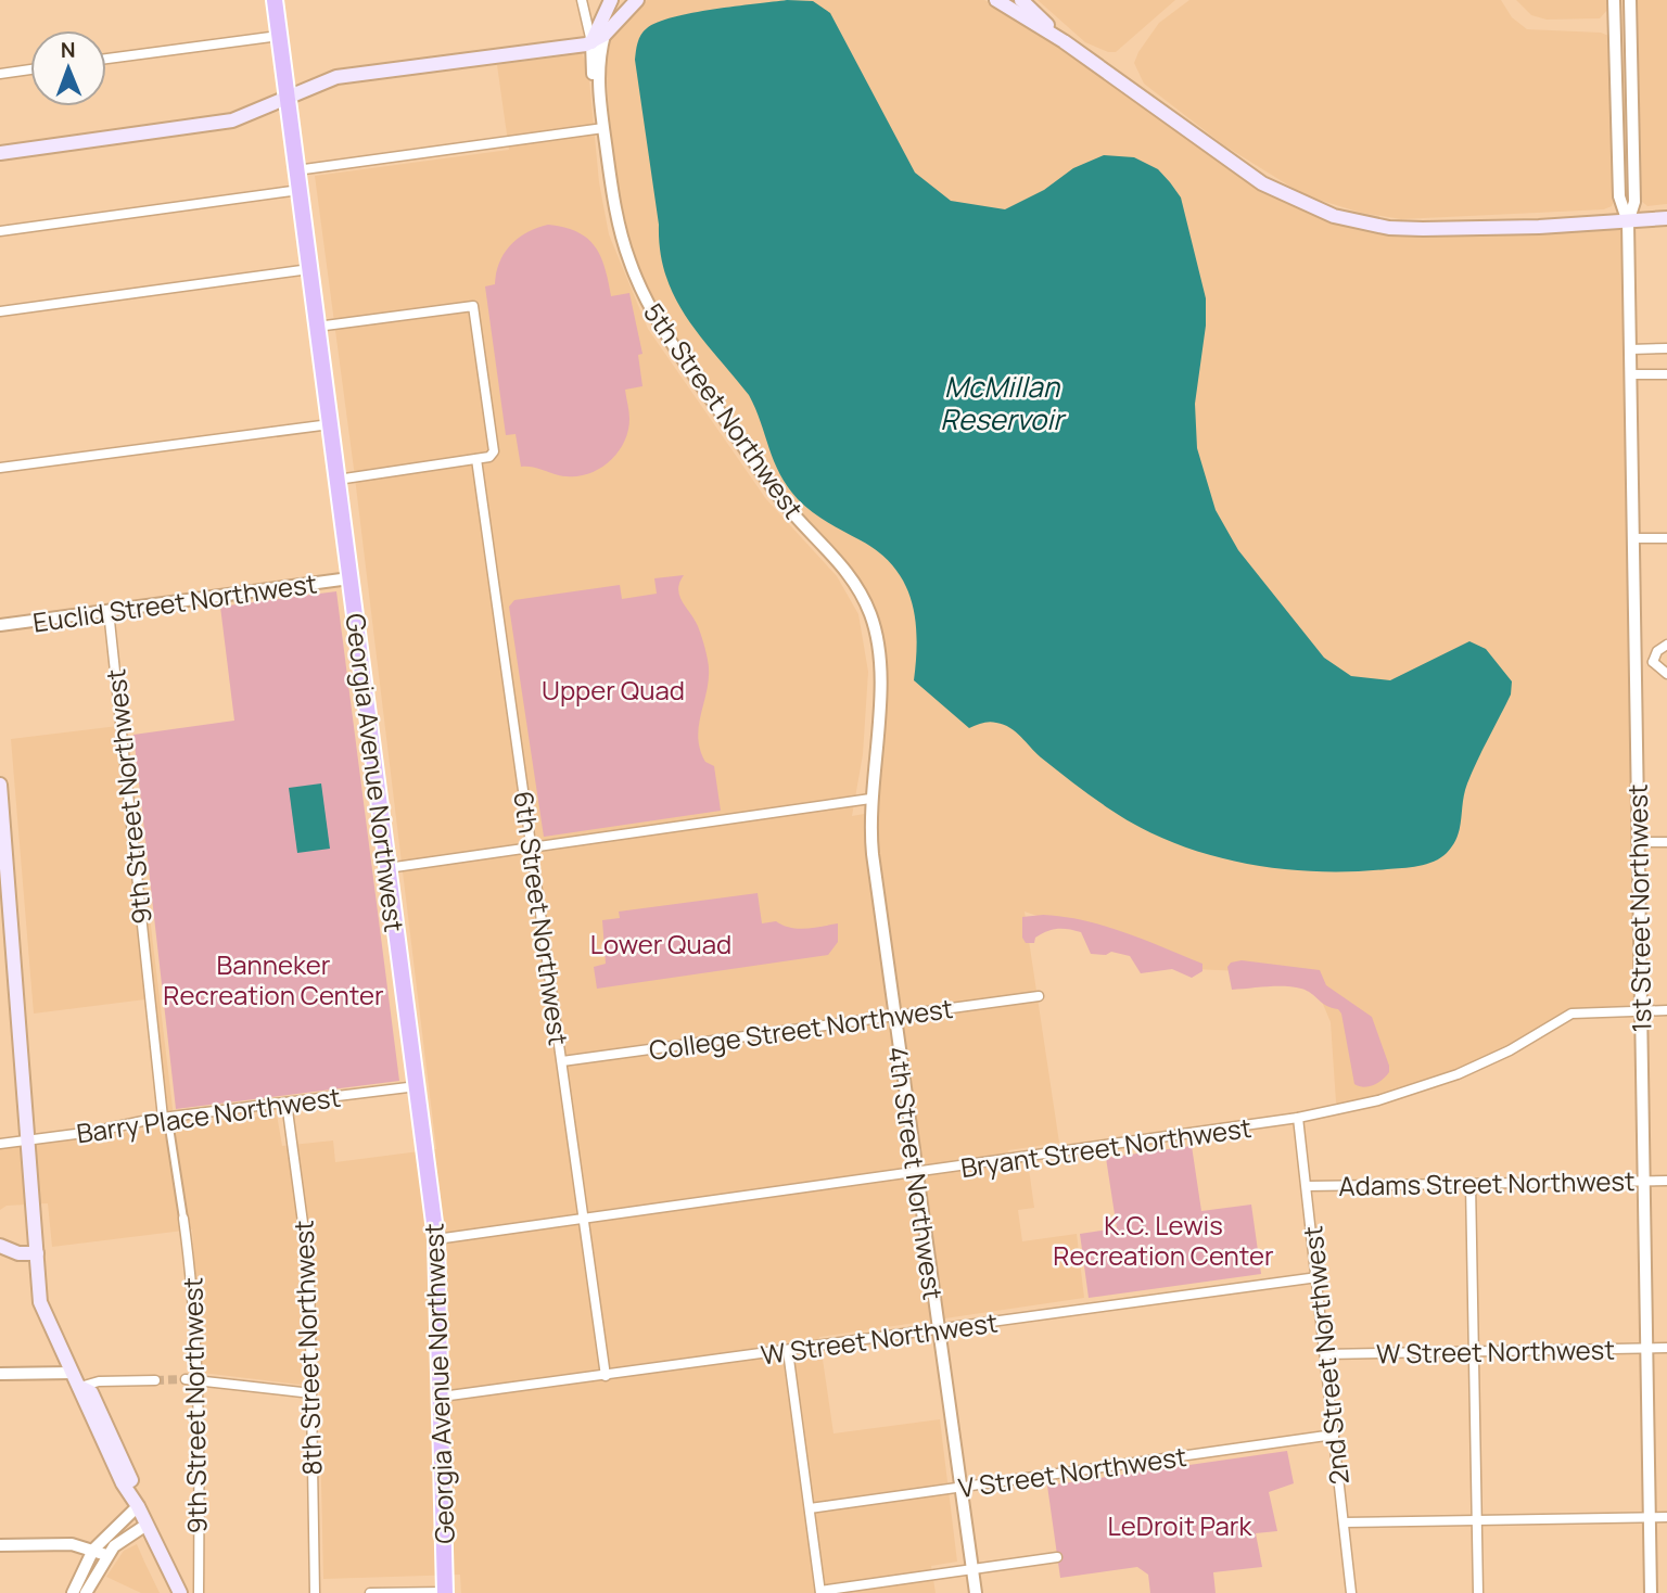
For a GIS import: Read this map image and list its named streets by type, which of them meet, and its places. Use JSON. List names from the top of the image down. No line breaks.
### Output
{"streets":{"highway":["Georgia Avenue Northwest"],"street":["5th Street Northwest","Euclid Street Northwest","9th Street Northwest","1st Street Northwest","6th Street Northwest","College Street Northwest","Barry Place Northwest","Bryant Street Northwest","4th Street Northwest","Adams Street Northwest","W Street Northwest","8th Street Northwest","2nd Street Northwest","V Street Northwest"]},"crossings":[["5th Street Northwest","4th Street Northwest"],["Euclid Street Northwest","Georgia Avenue Northwest"],["Euclid Street Northwest","9th Street Northwest"],["Georgia Avenue Northwest","Barry Place Northwest"],["Georgia Avenue Northwest","Bryant Street Northwest"],["Georgia Avenue Northwest","W Street Northwest"],["9th Street Northwest","Barry Place Northwest"],["1st Street Northwest","Bryant Street Northwest"],["1st Street Northwest","Adams Street Northwest"],["1st Street Northwest","W Street Northwest"],["6th Street Northwest","College Street Northwest"],["6th Street Northwest","Bryant Street Northwest"],["6th Street Northwest","W Street Northwest"],["College Street Northwest","4th Street Northwest"],["Barry Place Northwest","8th Street Northwest"],["Bryant Street Northwest","4th Street Northwest"],["Bryant Street Northwest","2nd Street Northwest"],["4th Street Northwest","W Street Northwest"],["4th Street Northwest","V Street Northwest"],["Adams Street Northwest","2nd Street Northwest"],["W Street Northwest","2nd Street Northwest"],["2nd Street Northwest","V Street Northwest"]],"water":["McMillan Reservoir"],"parks":["Upper Quad","Lower Quad","Banneker Recreation Center","K.C. Lewis Recreation Center","LeDroit Park"],"north":"top"}
